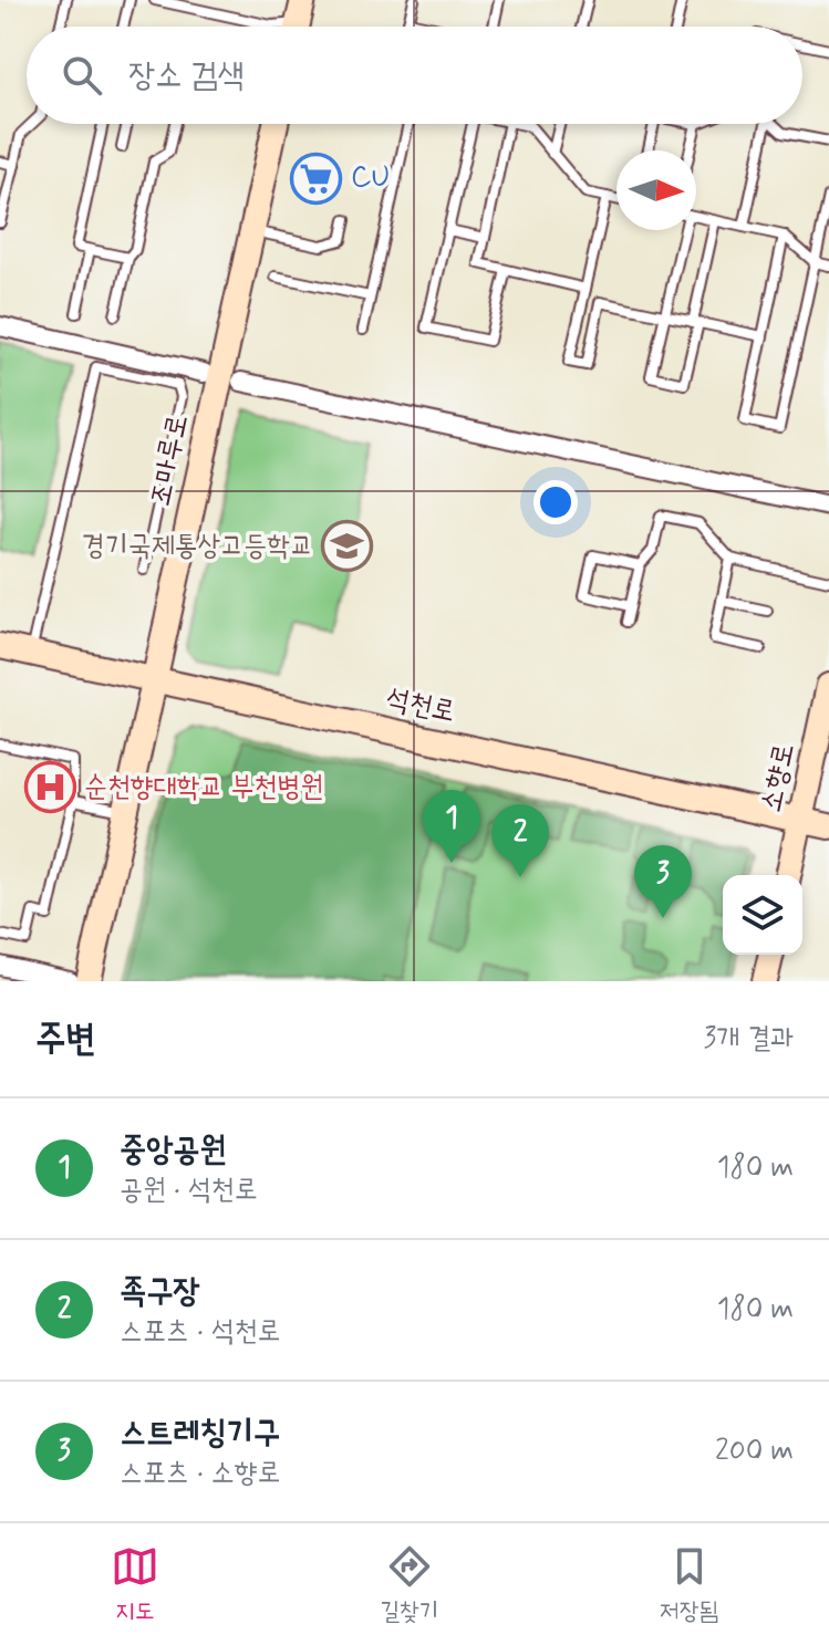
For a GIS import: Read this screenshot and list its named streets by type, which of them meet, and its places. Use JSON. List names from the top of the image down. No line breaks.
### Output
{"streets":{"street":["조마루로","석천로","소향로"]},"crossings":[["조마루로","석천로"],["석천로","소향로"]],"places":{"supermarket":["CU"],"school or university":["경기국제통상고등학교"],"hospital":["순천향대학교 부천병원"]},"north":"right","page":{"search":"장소 검색","pins":["1","2","3"],"heading":["주변","3개 결과"],"list":[{"mark":"1","name":"중앙공원","note":"공원 · 석천로","value":"180 m"},{"mark":"2","name":"족구장","note":"스포츠 · 석천로","value":"180 m"},{"mark":"3","name":"스트레칭기구","note":"스포츠 · 소향로","value":"200 m"}],"nav":["지도","길찾기","저장됨"]}}
